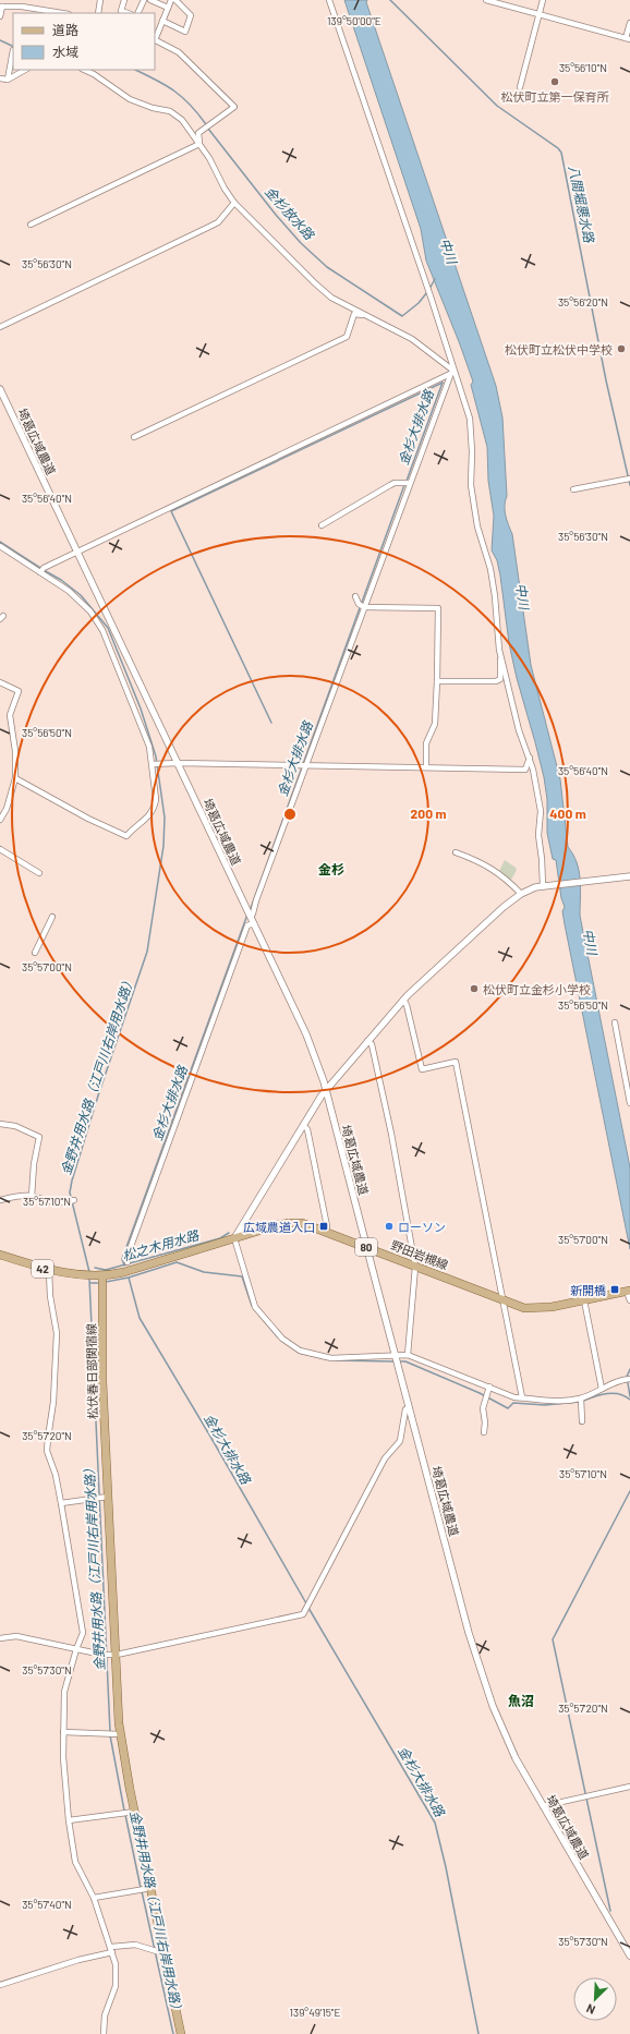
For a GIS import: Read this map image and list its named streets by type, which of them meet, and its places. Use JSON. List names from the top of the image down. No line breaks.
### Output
{"streets":{"main road":["80","野田岩槻線","42","松伏春日部関宿線"],"street":["埼葛広域農道"]},"crossings":[["埼葛広域農道","野田岩槻線"],["野田岩槻線","42"],["野田岩槻線","松伏春日部関宿線"],["42","松伏春日部関宿線"]],"districts":["金杉","魚沼"],"water":["八間堀悪水路","金杉放水路","中川","金杉大排水路","金野井用水路（江戸川右岸用水路）","松之木用水路"],"places":{"other":["松伏町立第一保育所","松伏町立松伏中学校","松伏町立金杉小学校","ローソン"],"transit":["広域農道入口","新開橋"]},"legend":["道路","水域"],"north":"bottom left","coordinates":["139°50'00\"E","35°56'10\"N","35°56'30\"N","35°56'20\"N","35°56'40\"N","35°56'50\"N","35°57'00\"N","35°57'10\"N","35°57'20\"N","35°57'30\"N","35°57'40\"N","139°49'15\"E"],"rings":["200 m","400 m"]}
